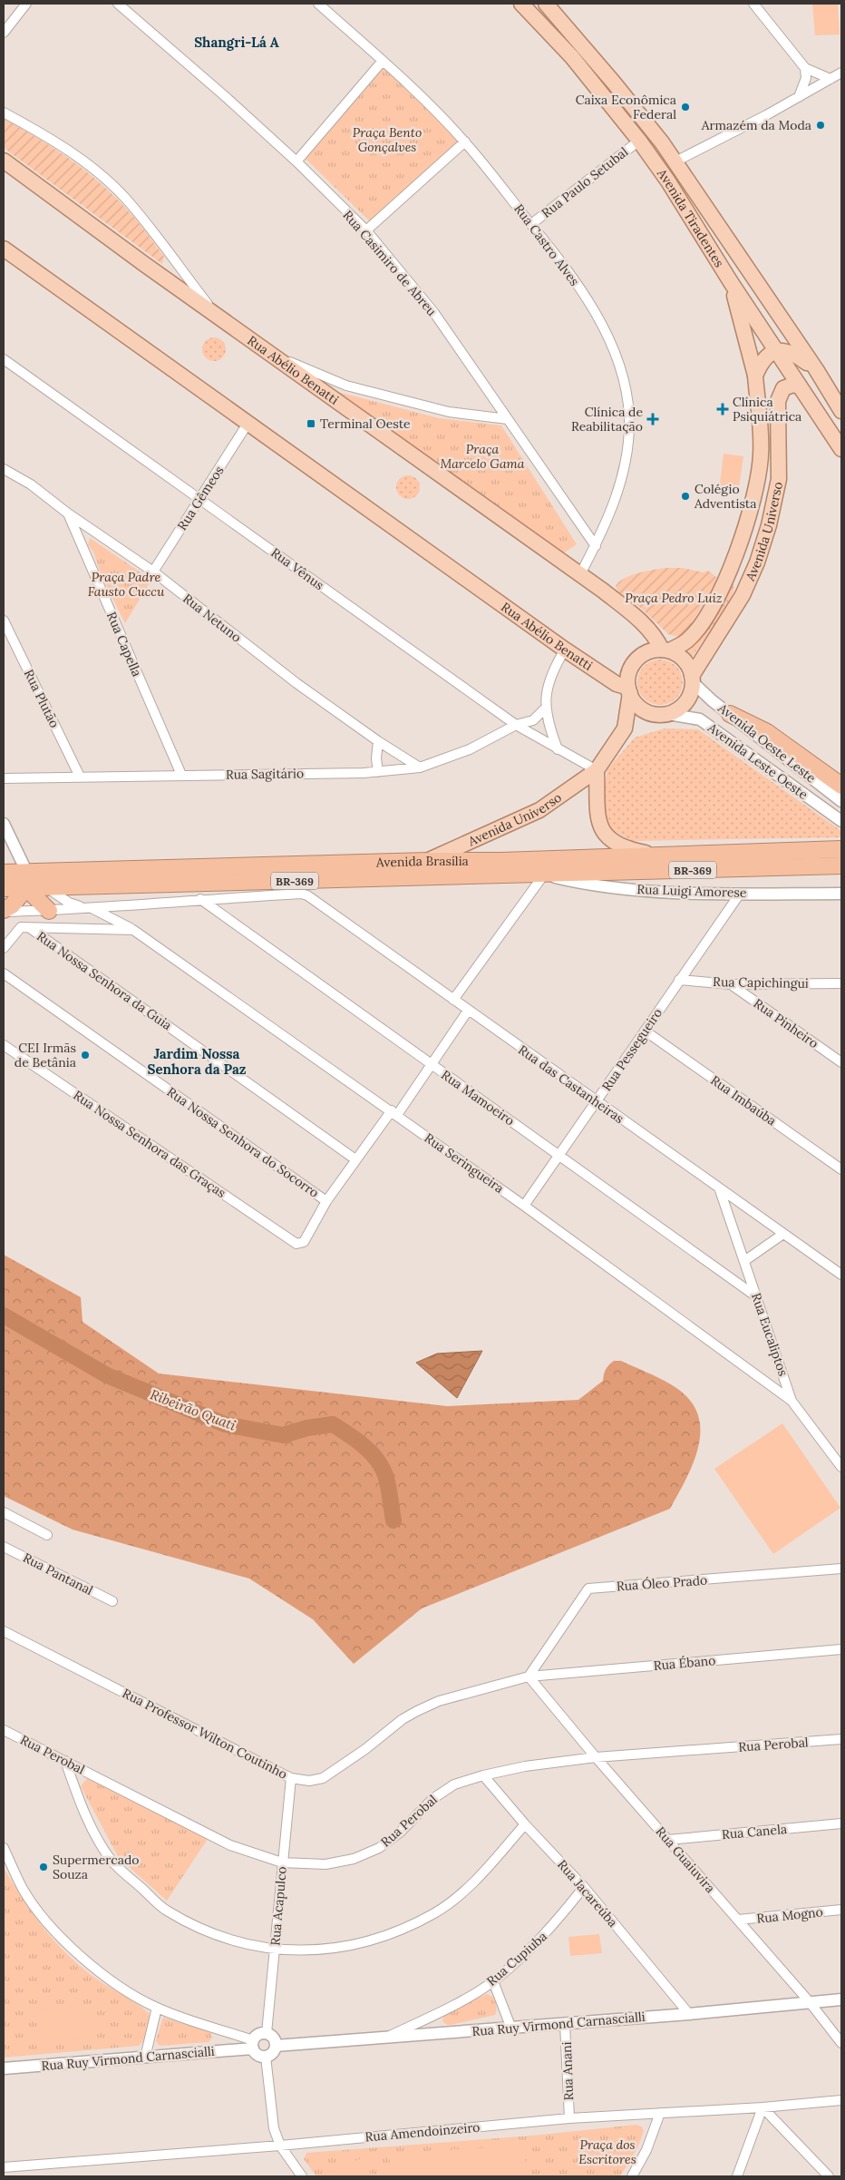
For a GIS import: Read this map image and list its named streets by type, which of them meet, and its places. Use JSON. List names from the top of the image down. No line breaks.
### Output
{"streets":{"highway":["Avenida Brasília","BR-369"],"main road":["Avenida Tiradentes","Rua Abélio Benatti","Avenida Universo"],"street":["Rua Paulo Setubal","Rua Castro Alves","Rua Casimiro de Abreu","Rua Gêmeos","Rua Vênus","Rua Netuno","Rua Capella","Rua Plutão","Avenida Oeste Leste","Avenida Leste Oeste","Rua Sagitário","Rua Luigi Amorese","Rua Nossa Senhora da Guia","Rua Capichingui","Rua Pinheiro","Rua Pessegueiro","Rua das Castanheiras","Rua Mamoeiro","Rua Imbaúba","Rua Nossa Senhora do Socorro","Rua Nossa Senhora das Graças","Rua Seringueira","Rua Eucaliptos","Rua Pantanal","Rua Óleo Prado","Rua Ébano","Rua Professor Wilton Coutinho","Rua Perobal","Rua Canela","Rua Guaiuvira","Rua Jacareúba","Rua Acapulco","Rua Mogno","Rua Cupiuba","Rua Ruy Virmond Carnascialli","Rua Anani","Rua Amendoinzeiro"]},"crossings":[["Rua Paulo Setubal","Avenida Tiradentes"],["Rua Paulo Setubal","Rua Castro Alves"],["Avenida Tiradentes","Avenida Universo"],["Rua Castro Alves","Rua Casimiro de Abreu"],["Rua Castro Alves","Rua Abélio Benatti"],["Rua Abélio Benatti","Rua Gêmeos"],["Rua Abélio Benatti","Avenida Universo"],["Rua Abélio Benatti","Avenida Oeste Leste"],["Rua Abélio Benatti","Avenida Leste Oeste"],["Rua Gêmeos","Rua Vênus"],["Rua Gêmeos","Rua Netuno"],["Avenida Universo","Rua Vênus"],["Avenida Universo","Avenida Oeste Leste"],["Avenida Universo","Avenida Leste Oeste"],["Avenida Universo","Avenida Brasília"],["Rua Vênus","Rua Sagitário"],["Rua Netuno","Rua Capella"],["Rua Netuno","Rua Sagitário"],["Rua Capella","Rua Sagitário"],["Rua Plutão","Rua Sagitário"],["Avenida Oeste Leste","Avenida Leste Oeste"],["Avenida Brasília","Rua Luigi Amorese"],["Avenida Brasília","Rua Seringueira"],["Rua Luigi Amorese","Rua Pessegueiro"],["Rua Capichingui","Rua Pinheiro"],["Rua Capichingui","Rua Pessegueiro"],["Rua Pessegueiro","Rua das Castanheiras"],["Rua Pessegueiro","Rua Mamoeiro"],["Rua Pessegueiro","Rua Imbaúba"],["Rua Pessegueiro","Rua Seringueira"],["Rua das Castanheiras","Rua Mamoeiro"],["Rua das Castanheiras","Rua Eucaliptos"],["Rua Mamoeiro","Rua Eucaliptos"],["Rua Nossa Senhora do Socorro","Rua Nossa Senhora das Graças"],["Rua Seringueira","Rua Eucaliptos"],["Rua Óleo Prado","Rua Ébano"],["Rua Óleo Prado","Rua Professor Wilton Coutinho"],["Rua Óleo Prado","Rua Guaiuvira"],["Rua Ébano","Rua Professor Wilton Coutinho"],["Rua Ébano","Rua Guaiuvira"],["Rua Professor Wilton Coutinho","Rua Guaiuvira"],["Rua Professor Wilton Coutinho","Rua Acapulco"],["Rua Perobal","Rua Guaiuvira"],["Rua Perobal","Rua Jacareúba"],["Rua Perobal","Rua Acapulco"],["Rua Canela","Rua Guaiuvira"],["Rua Guaiuvira","Rua Mogno"],["Rua Guaiuvira","Rua Ruy Virmond Carnascialli"],["Rua Jacareúba","Rua Cupiuba"],["Rua Jacareúba","Rua Ruy Virmond Carnascialli"],["Rua Acapulco","Rua Ruy Virmond Carnascialli"],["Rua Cupiuba","Rua Ruy Virmond Carnascialli"],["Rua Ruy Virmond Carnascialli","Rua Anani"],["Rua Anani","Rua Amendoinzeiro"]],"districts":["Shangri-Lá A","Jardim Nossa Senhora da Paz"],"water":["Ribeirão Quati"],"parks":["Praça Bento Gonçalves","Praça Marcelo Gama","Praça Padre Fausto Cuccu","Praça Pedro Luiz","Praça dos Escritores"],"places":{"other":["Caixa Econômica Federal","Armazém da Moda","Colégio Adventista","CEI Irmãs de Betânia","Supermercado Souza"],"health":["Clínica Psiquiátrica","Clínica de Reabilitação"],"transit":["Terminal Oeste"]}}
